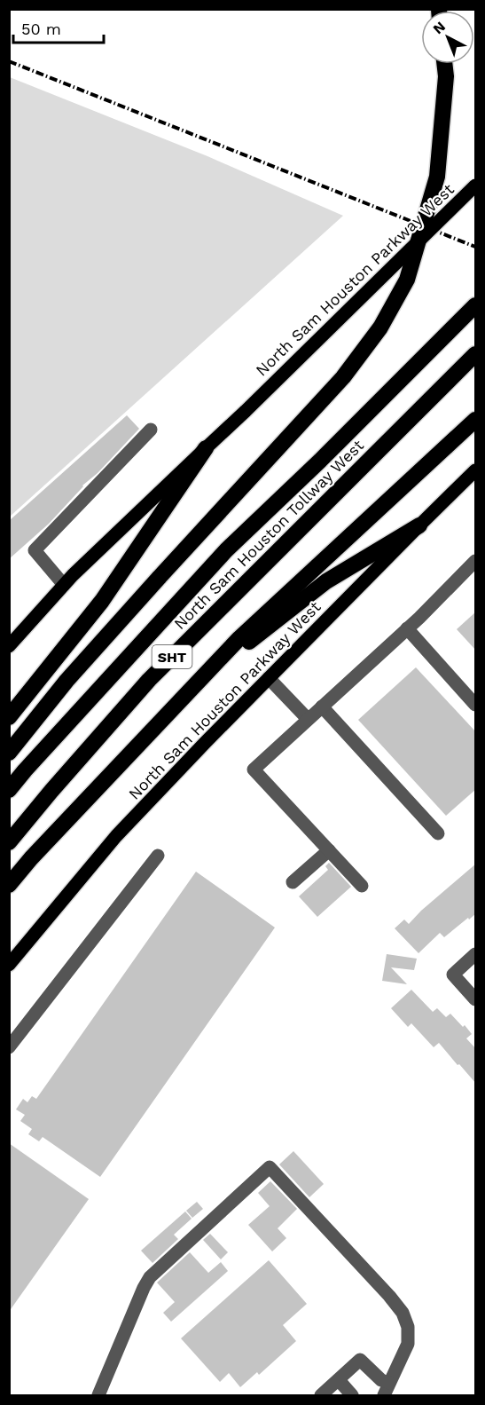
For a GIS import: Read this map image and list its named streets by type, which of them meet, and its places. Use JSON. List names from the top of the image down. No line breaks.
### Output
{"streets":{"highway":["North Sam Houston Tollway West","SHT"],"main road":["North Sam Houston Parkway West"]},"scale_bar":"50 m","north":"top left"}
